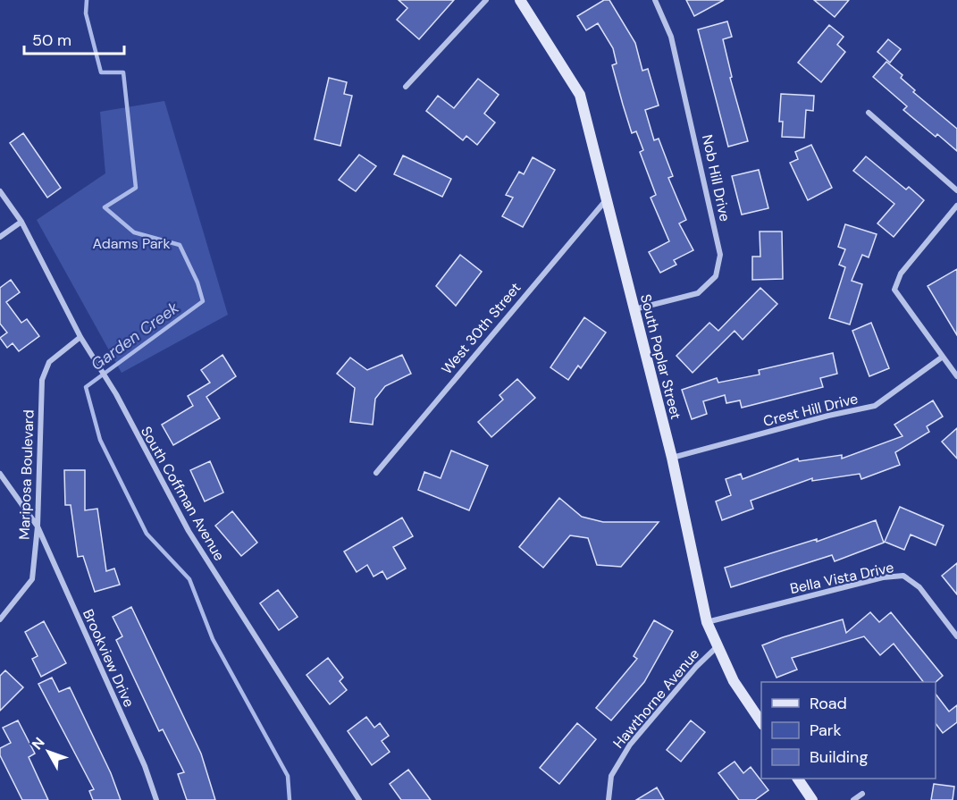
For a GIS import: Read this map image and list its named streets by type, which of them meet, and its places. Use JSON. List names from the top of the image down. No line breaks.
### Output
{"streets":{"main road":["South Poplar Street"],"street":["Nob Hill Drive","West 30th Street","Crest Hill Drive","Mariposa Boulevard","South Coffman Avenue","Bella Vista Drive","Brookview Drive","Hawthorne Avenue"]},"crossings":[["Nob Hill Drive","South Poplar Street"],["West 30th Street","South Poplar Street"],["South Poplar Street","Crest Hill Drive"],["South Poplar Street","Bella Vista Drive"],["South Poplar Street","Hawthorne Avenue"],["Mariposa Boulevard","South Coffman Avenue"],["Mariposa Boulevard","Brookview Drive"]],"water":["Garden Creek"],"parks":["Adams Park"],"legend":["Road","Park","Building"],"scale_bar":"50 m","north":"top left"}
